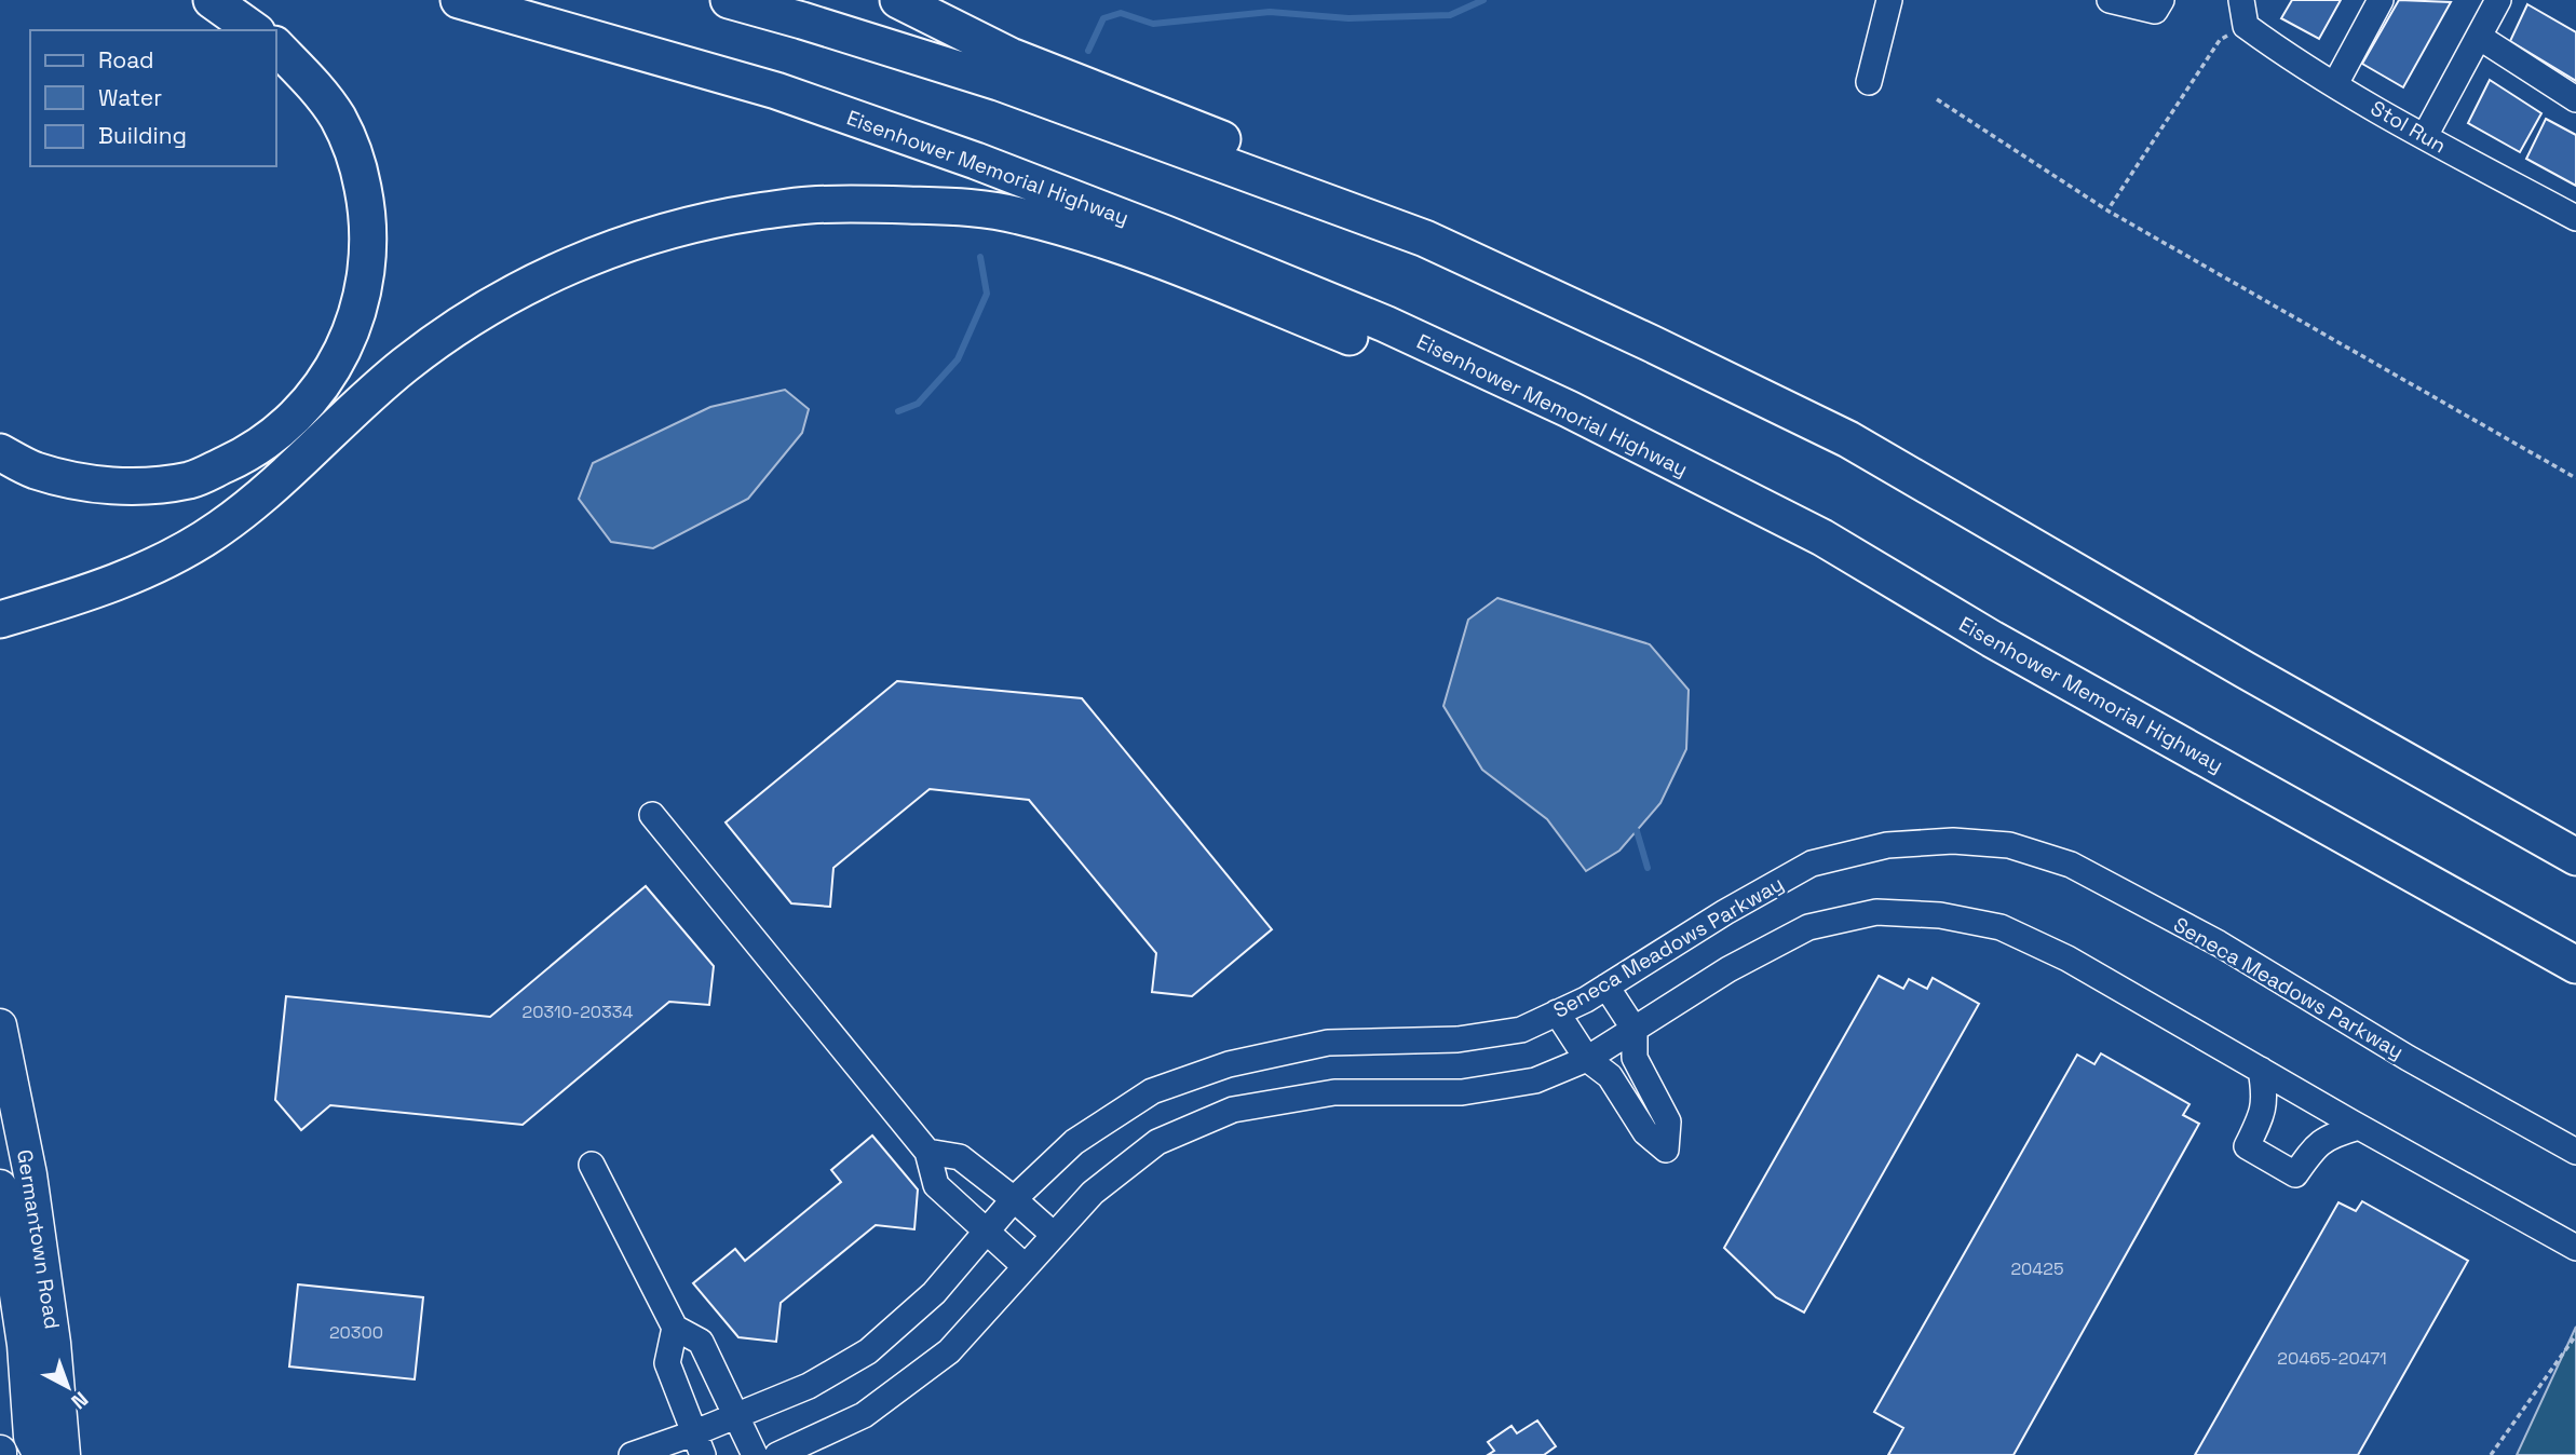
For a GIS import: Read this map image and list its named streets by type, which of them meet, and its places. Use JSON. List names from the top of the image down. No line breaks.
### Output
{"streets":{"highway":["Eisenhower Memorial Highway"],"main road":["Germantown Road"],"street":["Stol Run","Seneca Meadows Parkway"]},"house_numbers":["20310-20334","20425","20300","20465-20471"],"legend":["Road","Water","Building"],"north":"bottom right"}
